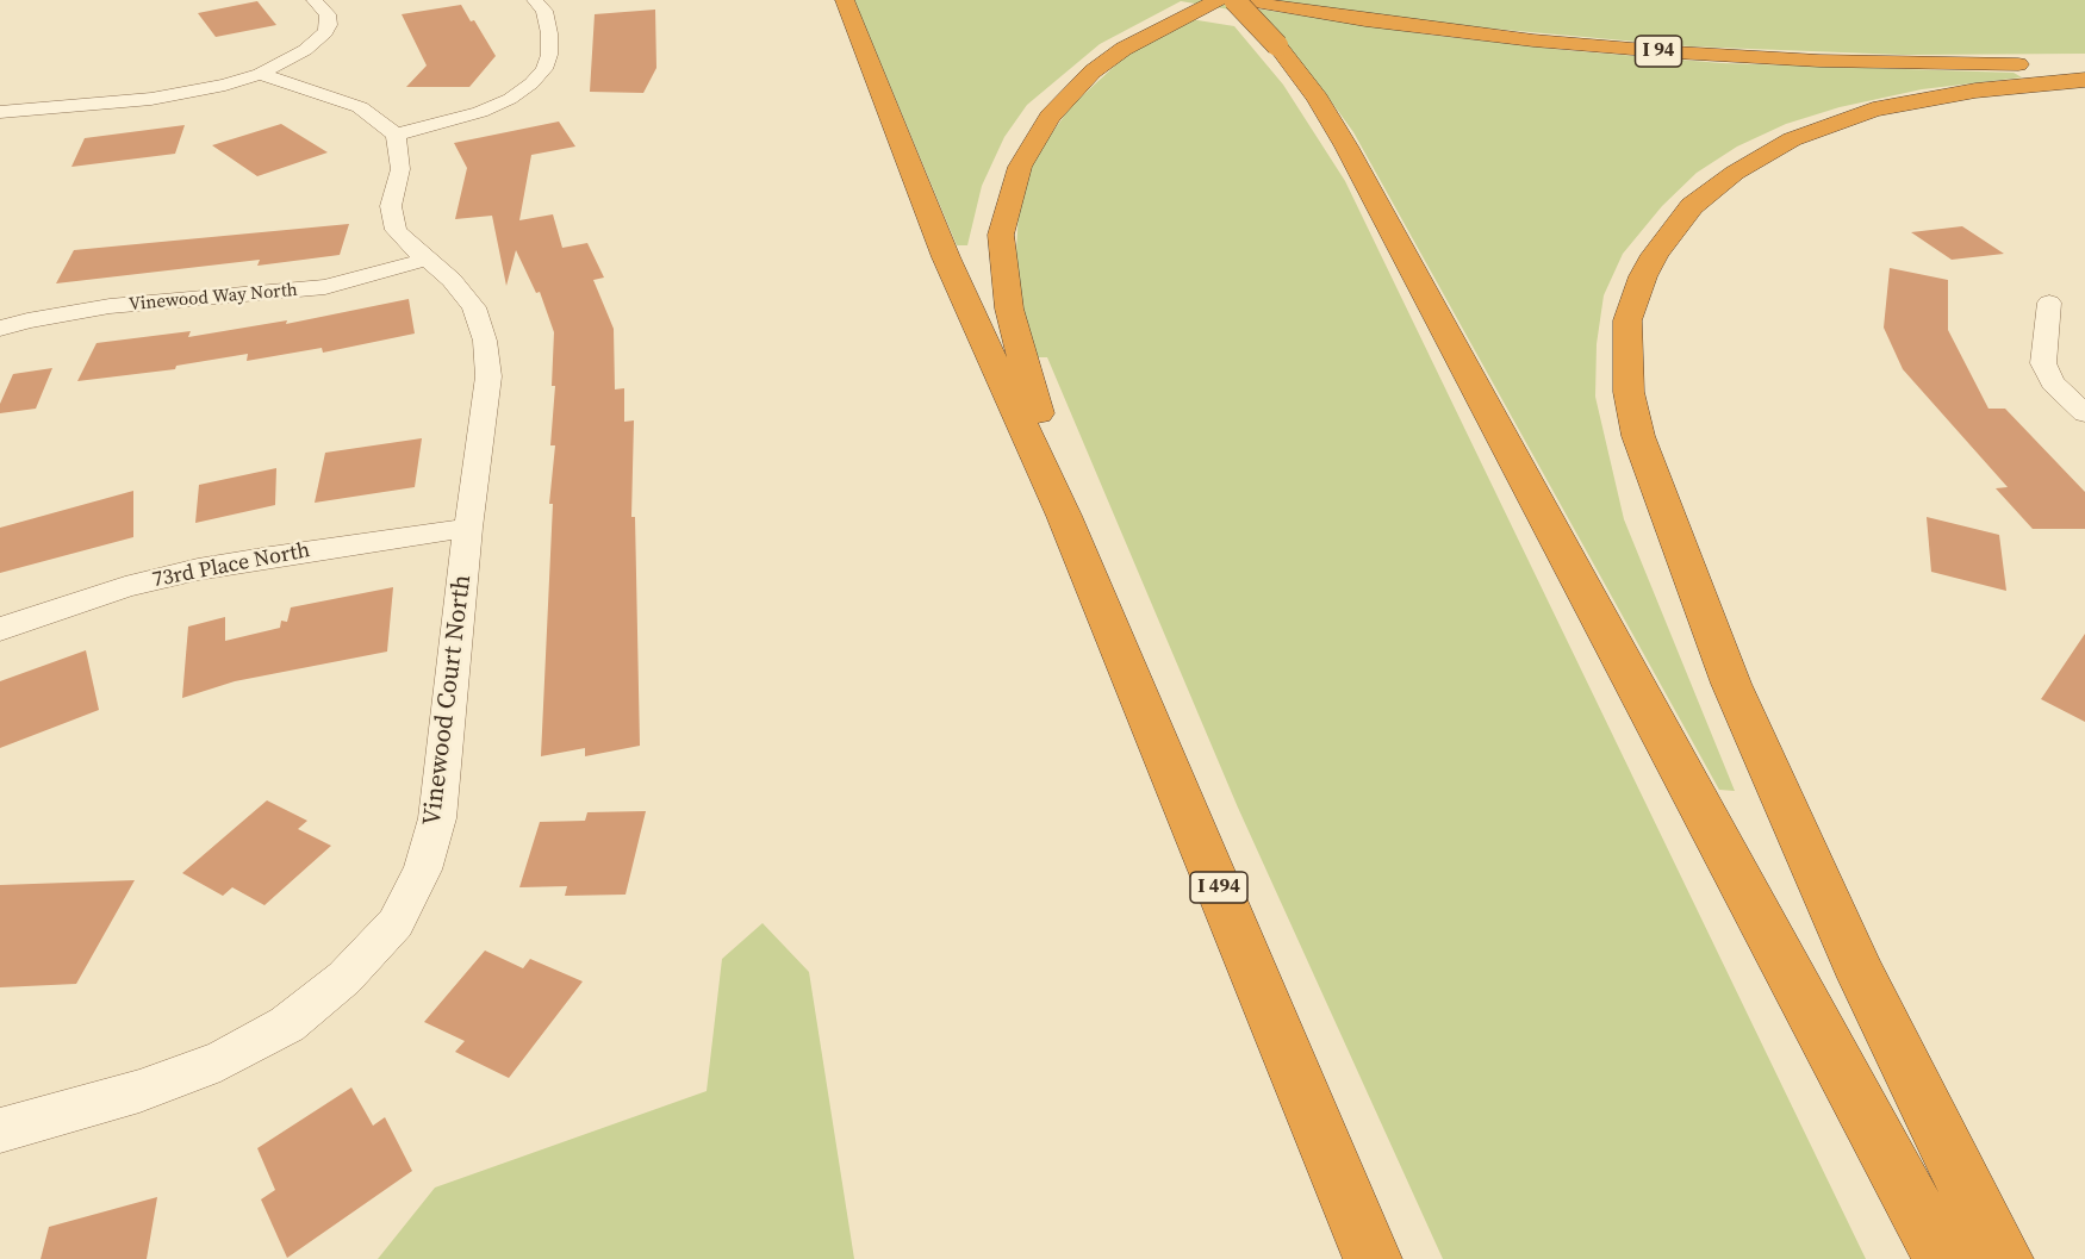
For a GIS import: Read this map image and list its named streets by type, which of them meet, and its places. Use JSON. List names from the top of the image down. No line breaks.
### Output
{"streets":{"highway":["I 94","I 494"],"street":["Vinewood Way North","73rd Place North","Vinewood Court North"]},"crossings":[["Vinewood Way North","Vinewood Court North"],["73rd Place North","Vinewood Court North"]]}
